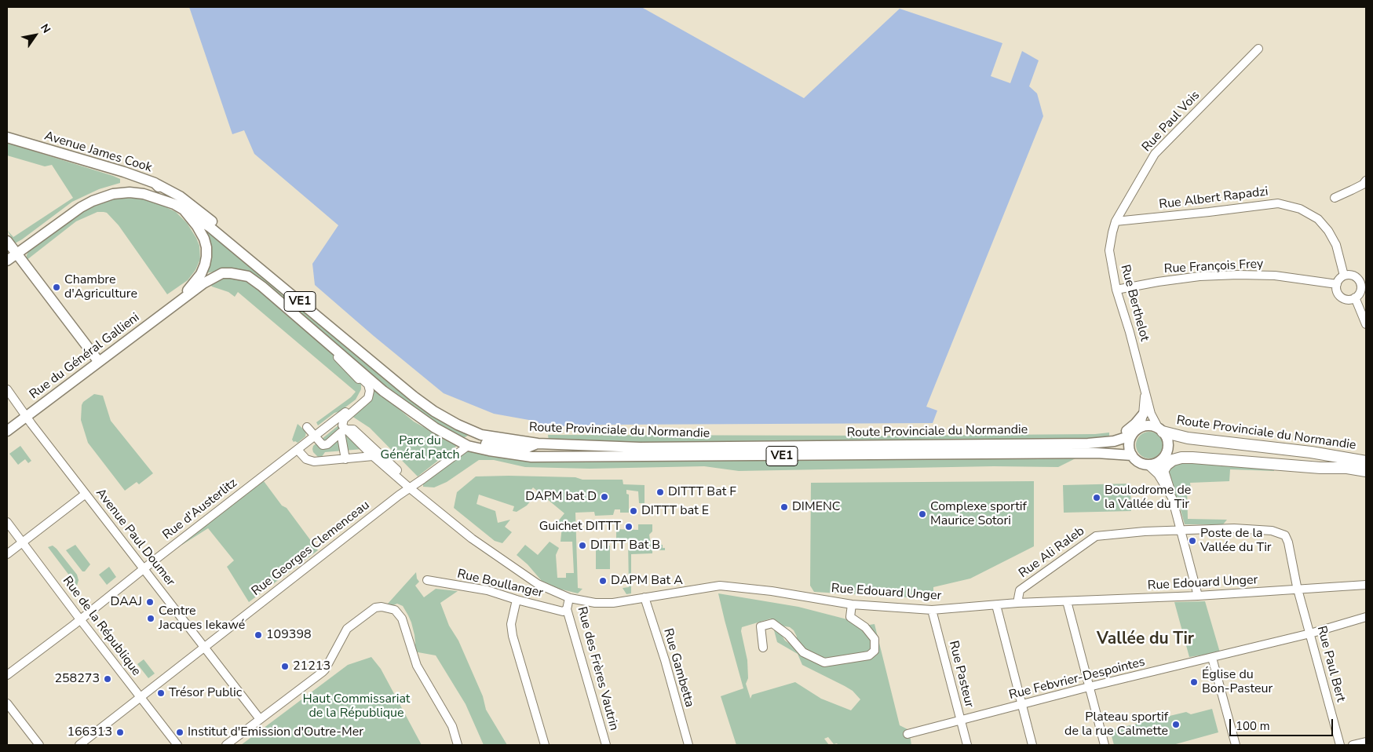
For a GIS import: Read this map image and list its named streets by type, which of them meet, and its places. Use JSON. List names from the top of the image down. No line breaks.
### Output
{"streets":{"highway":["Route Provinciale du Normandie"],"main road":["Avenue James Cook","VE1","Rue du Général Gallieni"],"street":["Rue Paul Vois","Rue Albert Rapadzi","Rue François Frey","Rue Berthelot","Rue d'Austerlitz","Avenue Paul Doumer","Rue Georges Clemenceau","Rue Ali Raleb","Rue Edouard Unger","Rue Boullanger","Rue de la République","Rue Paul Bert","Rue Gambetta","Rue des Frères Vautrin","Rue Pasteur","Rue Febvrier-Despointes"]},"crossings":[["Rue Paul Vois","Rue Albert Rapadzi"],["Rue Paul Vois","Rue Berthelot"],["Avenue James Cook","Rue du Général Gallieni"],["Rue Albert Rapadzi","Rue François Frey"],["Rue Albert Rapadzi","Rue Berthelot"],["Rue François Frey","Rue Berthelot"],["Rue Berthelot","Route Provinciale du Normandie"],["Rue du Général Gallieni","Route Provinciale du Normandie"],["Rue du Général Gallieni","Rue d'Austerlitz"],["Rue du Général Gallieni","Avenue Paul Doumer"],["Route Provinciale du Normandie","Rue d'Austerlitz"],["Route Provinciale du Normandie","Rue Georges Clemenceau"],["Rue d'Austerlitz","Avenue Paul Doumer"],["Rue d'Austerlitz","Rue de la République"],["Avenue Paul Doumer","Rue Georges Clemenceau"],["Rue Georges Clemenceau","Rue Edouard Unger"],["Rue Georges Clemenceau","Rue de la République"],["Rue Ali Raleb","Rue Edouard Unger"],["Rue Ali Raleb","Rue Paul Bert"],["Rue Edouard Unger","Rue Paul Bert"],["Rue Edouard Unger","Rue Gambetta"],["Rue Edouard Unger","Rue des Frères Vautrin"],["Rue Edouard Unger","Rue Pasteur"],["Rue Boullanger","Rue des Frères Vautrin"],["Rue Paul Bert","Rue Febvrier-Despointes"],["Rue Pasteur","Rue Febvrier-Despointes"]],"districts":["Vallée du Tir"],"parks":["Parc du Général Patch","Haut Commissariat de la République"],"places":["Chambre d'Agriculture","DITTT Bat F","DAPM bat D","Boulodrome de la Vallée du Tir","DIMENC","DITTT bat E","Complexe sportif Maurice Sotori","Guichet DITTT","Poste de la Vallée du Tir","DITTT Bat B","DAPM Bat A","DAAJ","Centre Jacques Iekawé","109398","21213","258273","Église du Bon-Pasteur","Trésor Public","Plateau sportif de la rue Calmette","166313","Institut d'Emission d'Outre-Mer"],"scale_bar":"100 m","north":"top right"}
